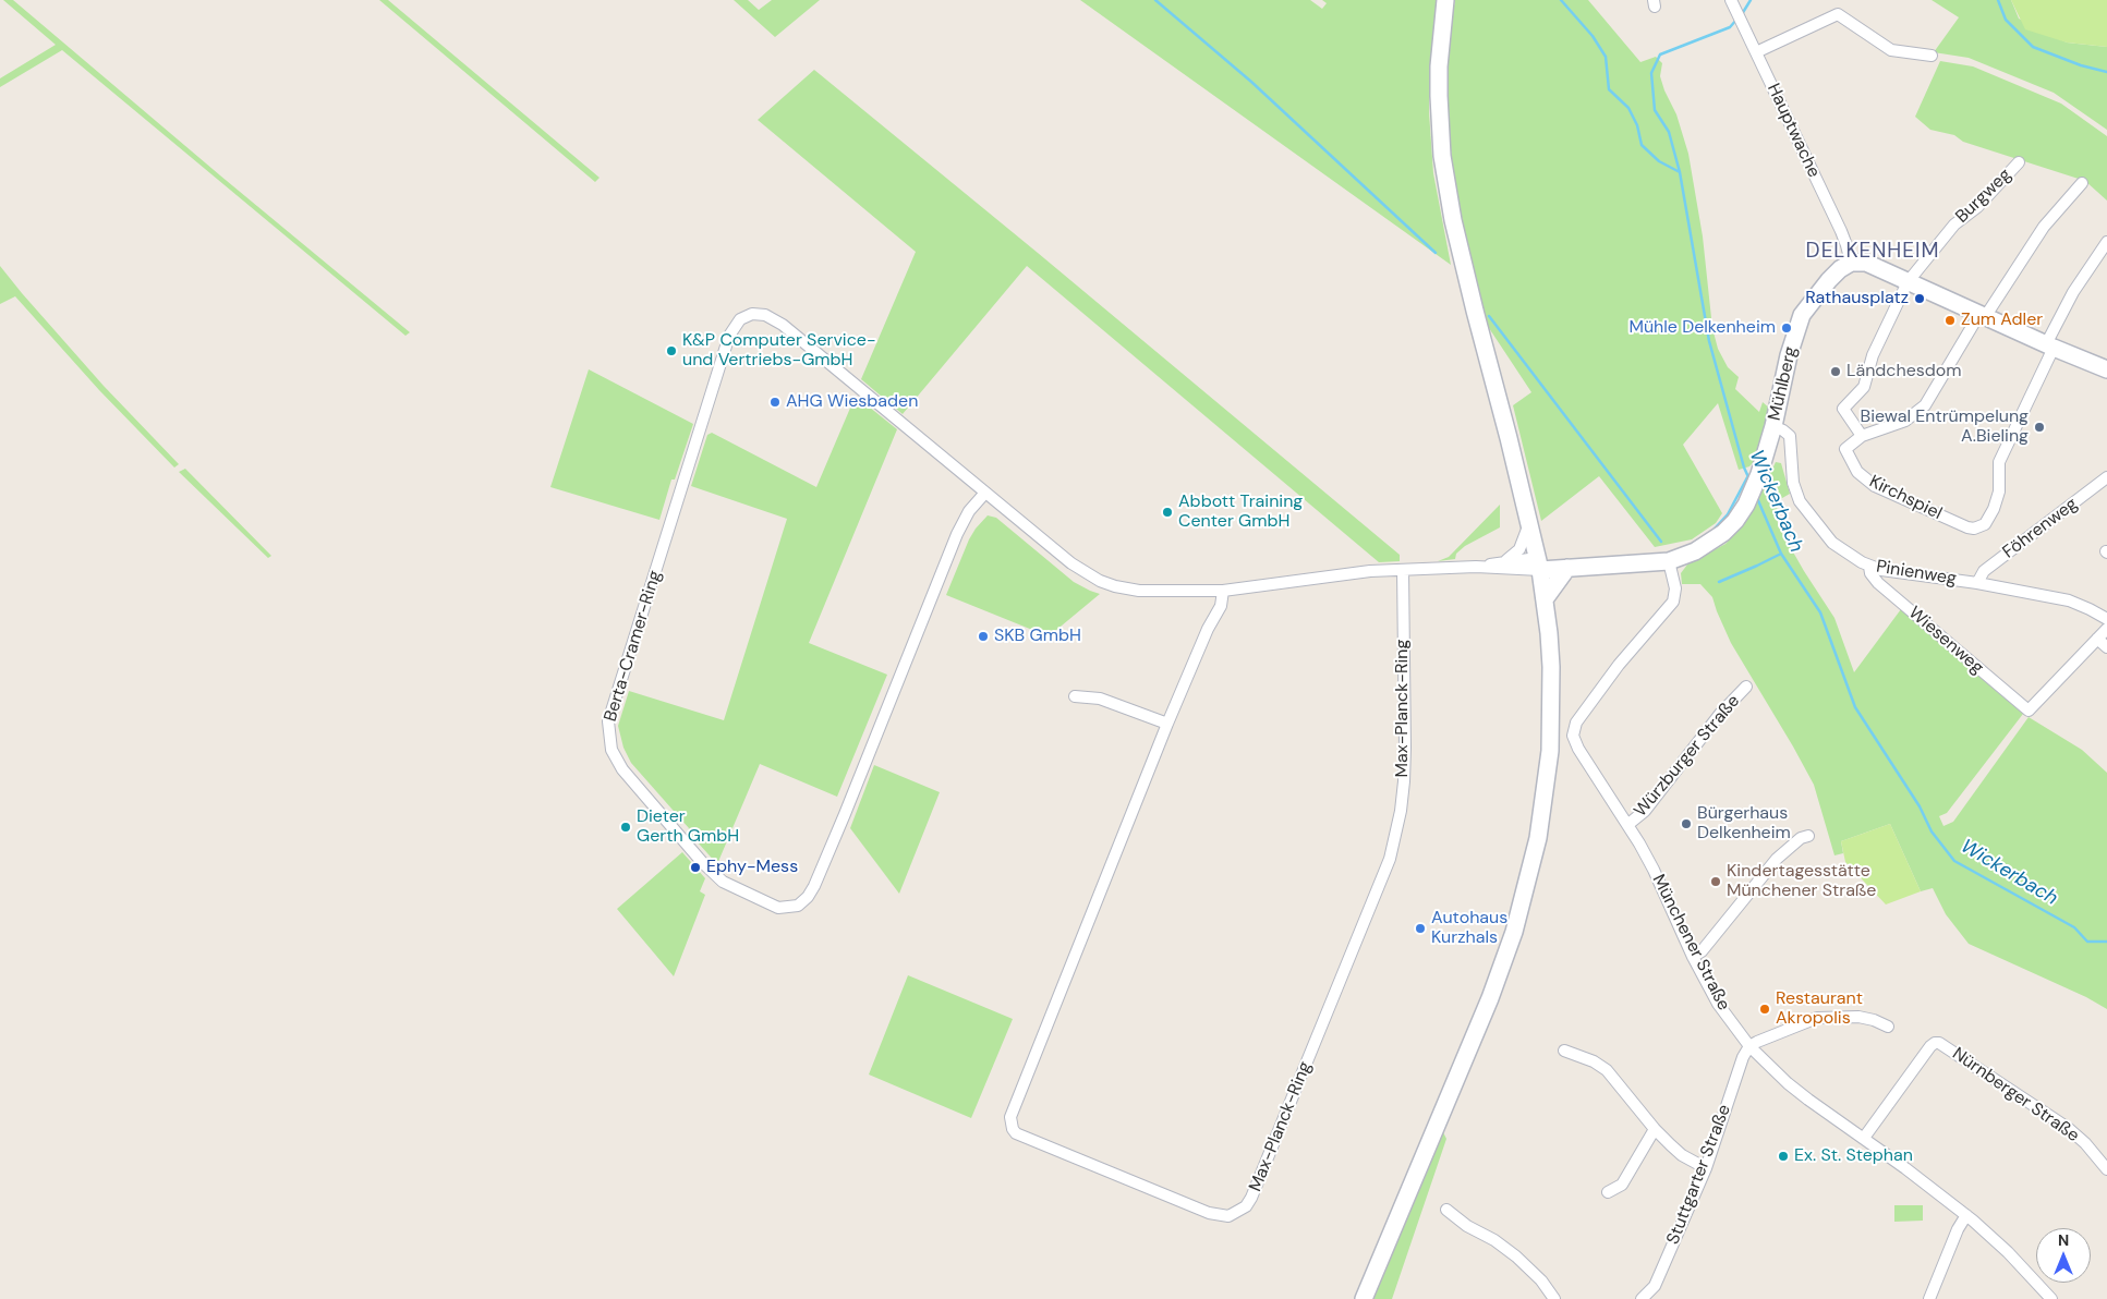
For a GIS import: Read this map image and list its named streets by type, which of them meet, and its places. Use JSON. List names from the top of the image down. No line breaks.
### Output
{"streets":{"main road":["Mühlberg"],"street":["Hauptwache","Burgweg","Kirchspiel","Föhrenweg","Pinienweg","Wiesenweg","Berta-Cramer-Ring","Max-Planck-Ring","Würzburger Straße","Münchener Straße","Nürnberger Straße","Stuttgarter Straße"]},"crossings":[["Hauptwache","Mühlberg"],["Burgweg","Kirchspiel"],["Mühlberg","Pinienweg"],["Mühlberg","Münchener Straße"],["Föhrenweg","Pinienweg"],["Pinienweg","Wiesenweg"],["Berta-Cramer-Ring","Max-Planck-Ring"],["Würzburger Straße","Münchener Straße"],["Münchener Straße","Nürnberger Straße"],["Münchener Straße","Stuttgarter Straße"]],"districts":["DELKENHEIM"],"water":["Wickerbach"],"places":["Rathausplatz","Zum Adler","Mühle Delkenheim","K&P Computer Service- und Vertriebs-GmbH","Ländchesdom","AHG Wiesbaden","Biewal Entrümpelung A.Bieling","Abbott Training Center GmbH","SKB GmbH","Bürgerhaus Delkenheim","Dieter Gerth GmbH","Ephy-Mess","Kindertagesstätte Münchener Straße","Autohaus Kurzhals","Restaurant Akropolis","Ex. St. Stephan"],"north":"top"}
